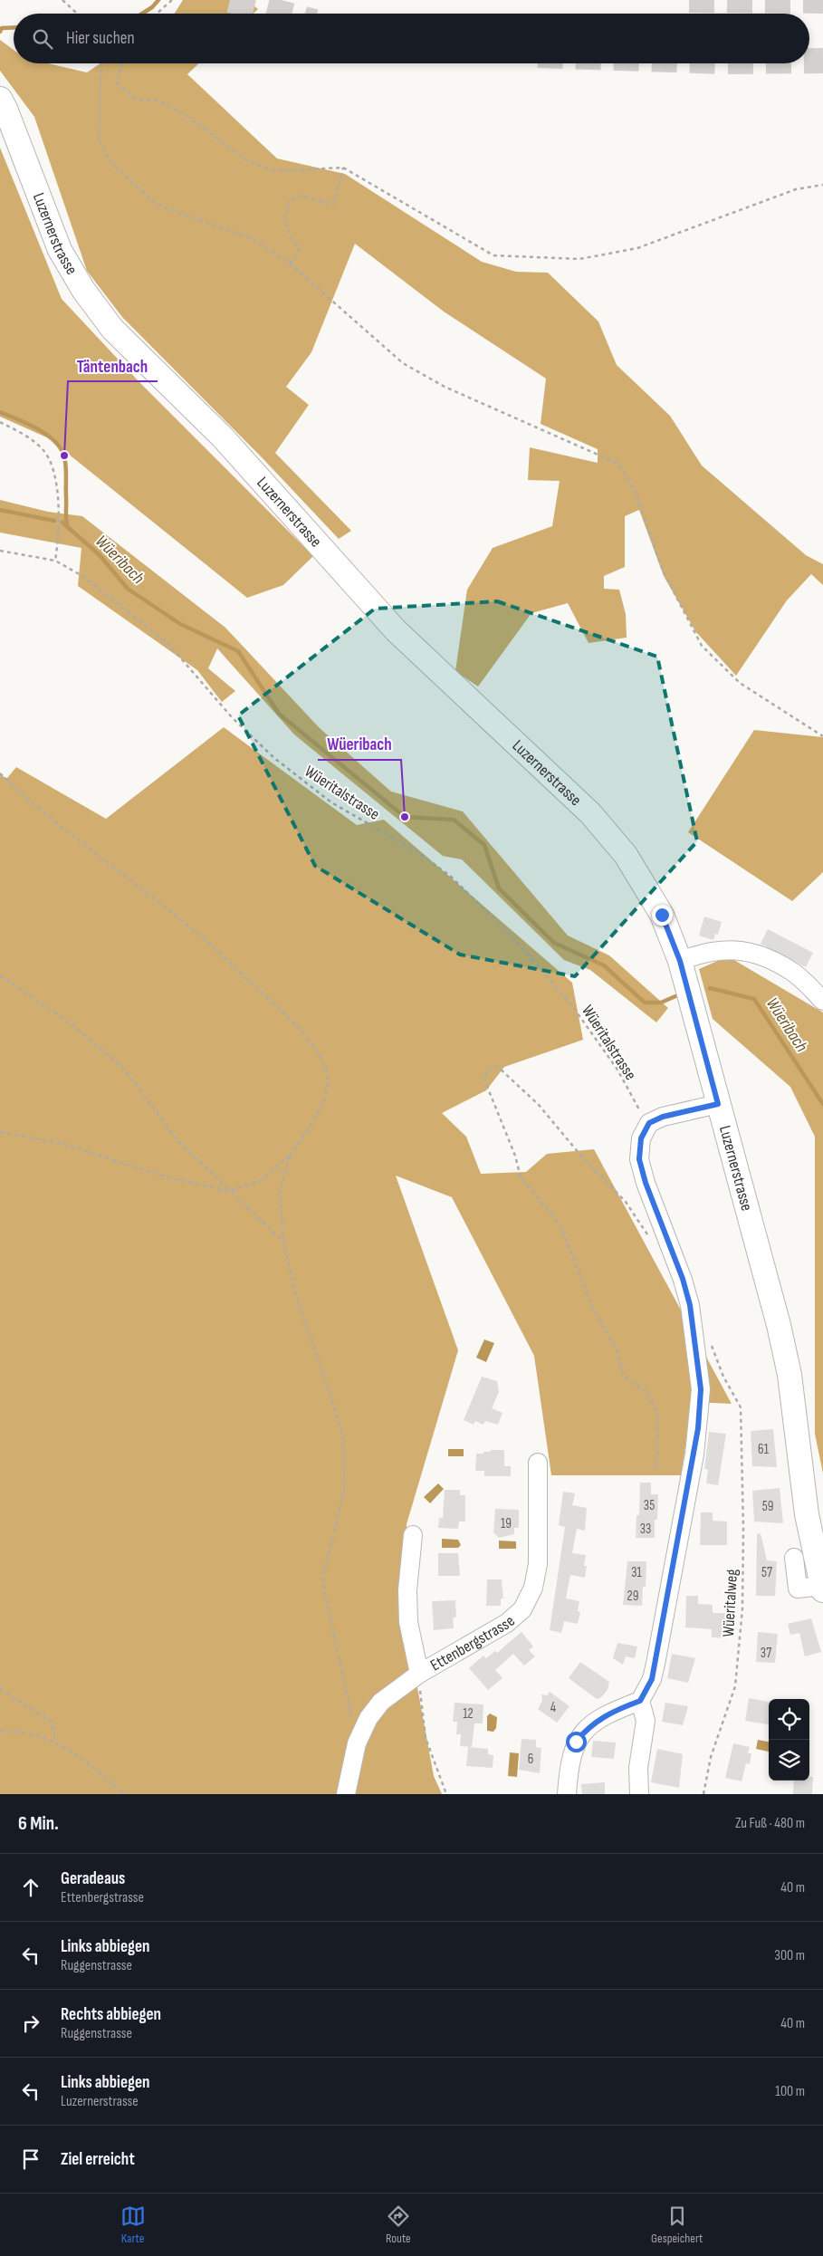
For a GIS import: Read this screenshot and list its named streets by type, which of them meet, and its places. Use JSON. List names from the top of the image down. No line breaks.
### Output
{"streets":{"main road":["Luzernerstrasse"],"street":["Ettenbergstrasse"],"path":["Wüeritalstrasse","Wüeritalweg"]},"water":["Wüeribach"],"places":["Täntenbach","Wüeribach"],"house_numbers":["61","35","59","19","33","31","57","29","37","4","12","6"],"page":{"search":"Hier suchen","heading":["6 Min.","Zu Fuß · 480 m"],"list":[["Geradeaus","Ettenbergstrasse","40 m"],["Links abbiegen","Ruggenstrasse","300 m"],["Rechts abbiegen","Ruggenstrasse","40 m"],["Links abbiegen","Luzernerstrasse","100 m"],"Ziel erreicht"],"nav":["Karte","Route","Gespeichert"]}}
